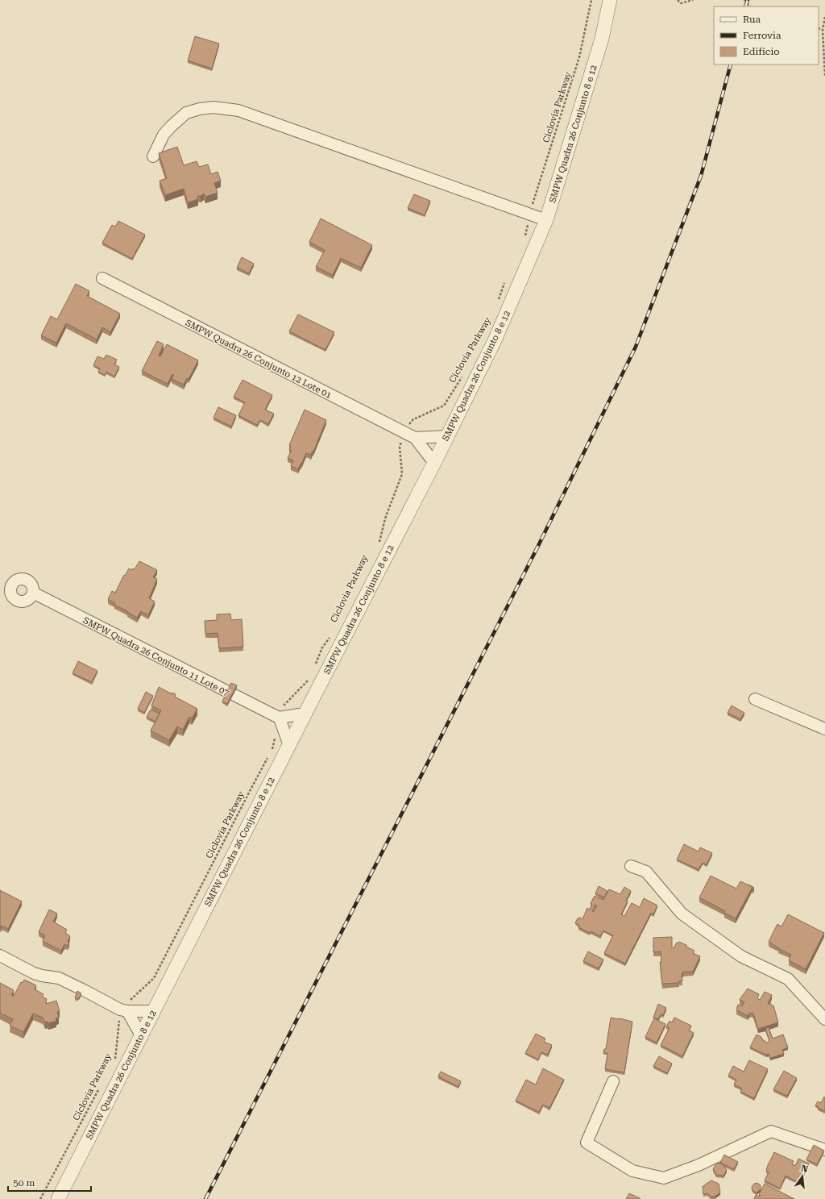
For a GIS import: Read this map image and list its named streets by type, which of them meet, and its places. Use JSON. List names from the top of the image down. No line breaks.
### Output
{"streets":{"street":["SMPW Quadra 26 Conjunto 8 e 12","SMPW Quadra 26 Conjunto 12 Lote 01","SMPW Quadra 26 Conjunto 11 Lote 07"],"path":["Ciclovia Parkway"]},"crossings":[["Ciclovia Parkway","SMPW Quadra 26 Conjunto 12 Lote 01"],["SMPW Quadra 26 Conjunto 8 e 12","SMPW Quadra 26 Conjunto 12 Lote 01"]],"legend":["Rua","Ferrovia","Edifício"],"scale_bar":"50 m","north":"top"}
